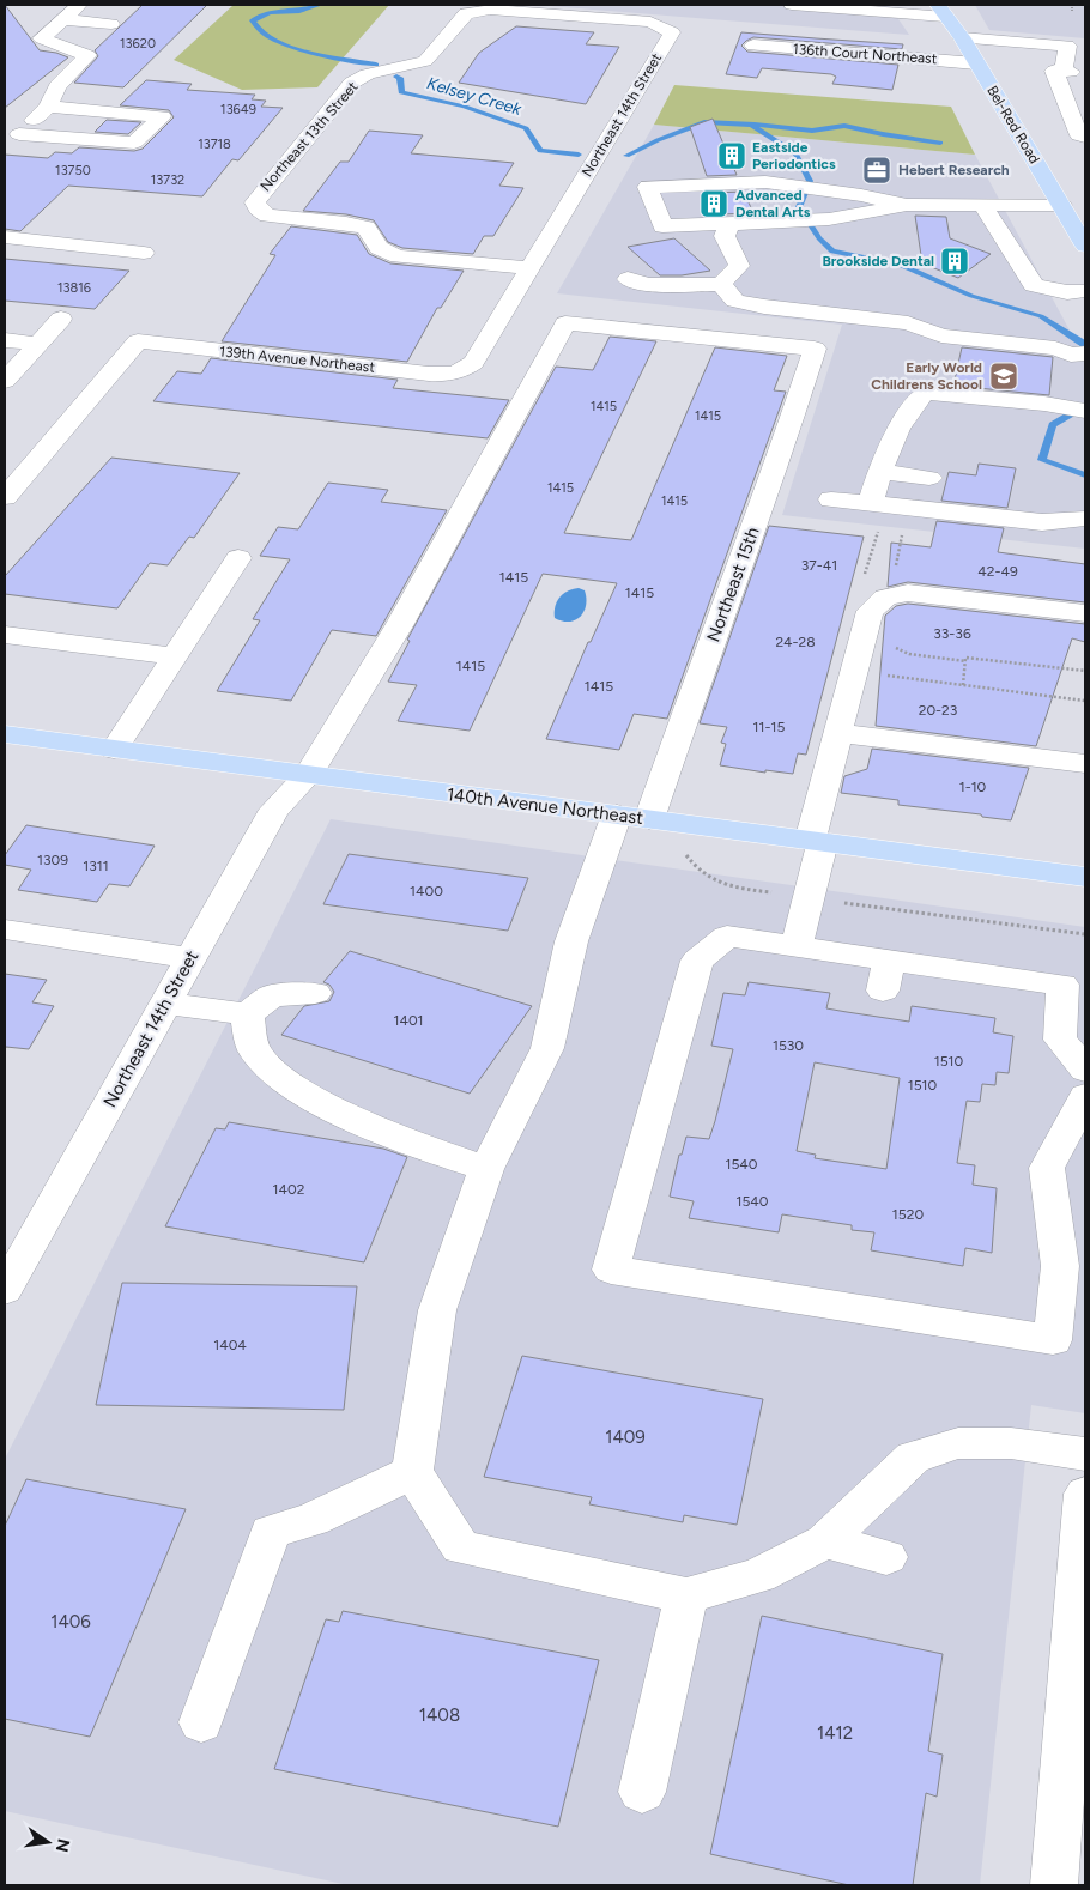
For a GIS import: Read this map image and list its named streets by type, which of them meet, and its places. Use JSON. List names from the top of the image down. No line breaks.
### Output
{"streets":{"main road":["Bel-Red Road","140th Avenue Northeast"],"street":["136th Court Northeast","Northeast 14th Street","Northeast 13th Street","139th Avenue Northeast","Northeast 15th"]},"crossings":[["136th Court Northeast","Bel-Red Road"],["Northeast 14th Street","Northeast 13th Street"],["Northeast 14th Street","139th Avenue Northeast"],["Northeast 14th Street","Northeast 15th"],["Northeast 14th Street","140th Avenue Northeast"],["Northeast 15th","140th Avenue Northeast"]],"water":["Kelsey Creek"],"places":{"building":["Eastside Periodontics","Advanced Dental Arts","Brookside Dental"],"office":["Hebert Research"],"school or university":["Early World Childrens School"]},"house_numbers":["13620","13649","13718","13750","13732","13816","1415","1415","1415","1415","37-41","42-49","1415","1415","33-36","24-28","1415","1415","20-23","11-15","1-10","1309","1311","1400","1401","1530","1510","1510","1540","1402","1540","1520","1404","1409","1406","1408","1412"],"north":"right"}
